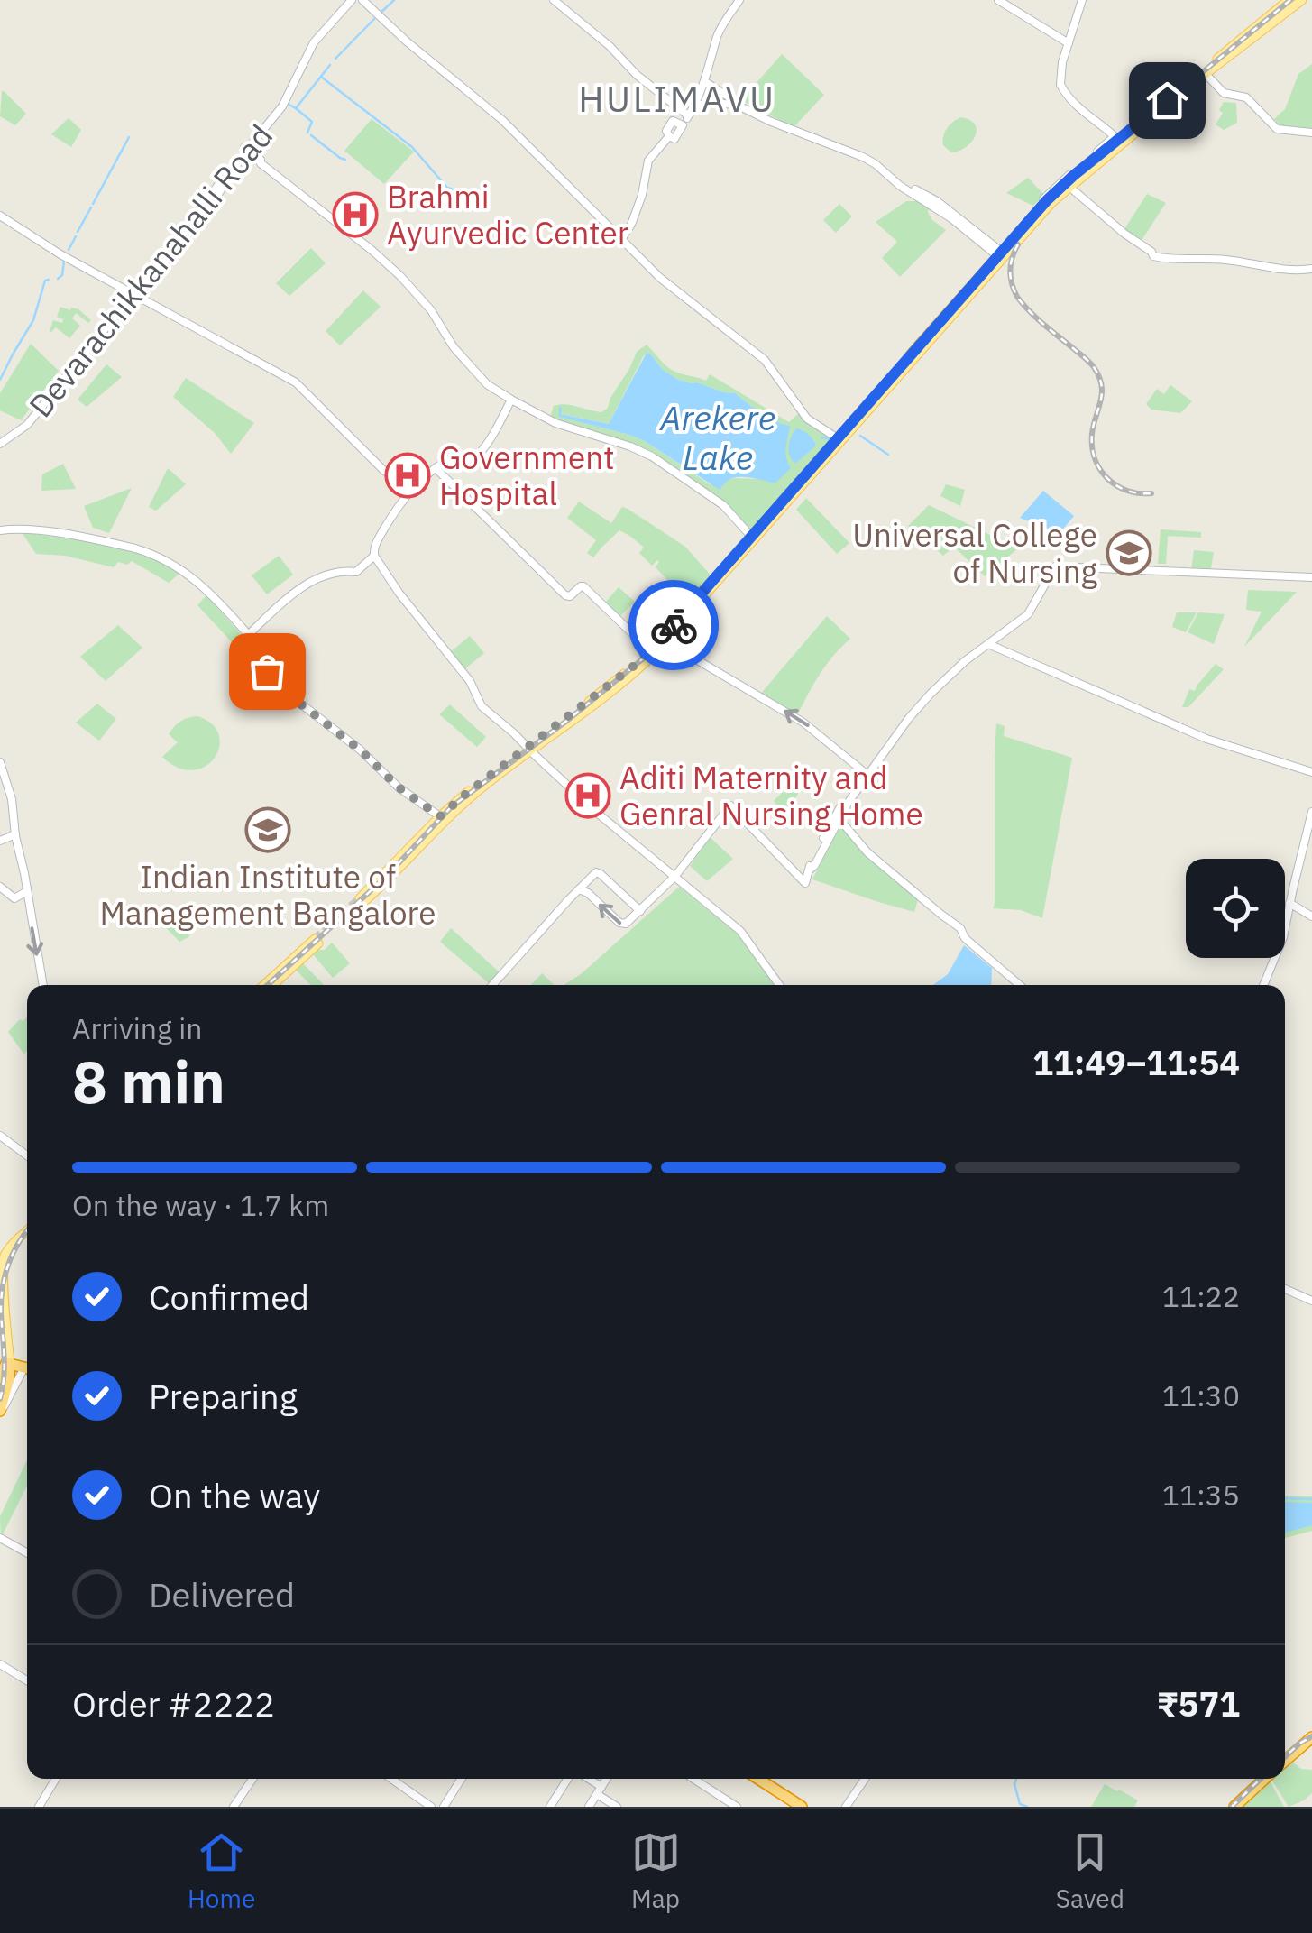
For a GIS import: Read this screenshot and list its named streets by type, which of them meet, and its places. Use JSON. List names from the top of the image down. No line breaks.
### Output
{"streets":{"street":["Devarachikkanahalli Road"]},"districts":["HULIMAVU"],"water":["Arekere Lake"],"places":{"hospital":["Brahmi Ayurvedic Center","Government Hospital","Aditi Maternity and Genral Nursing Home"],"school or university":["Universal College of Nursing","Indian Institute of Management Bangalore"]},"page":{"heading":["8 min","Arriving in","11:49–11:54"],"panel":["Order #2222","₹571"],"bar":"On the way · 1.7 km","list":[["Confirmed","11:22"],["Preparing","11:30"],["On the way","11:35"],"Delivered"],"tabs":["Home","Map","Saved"]}}
